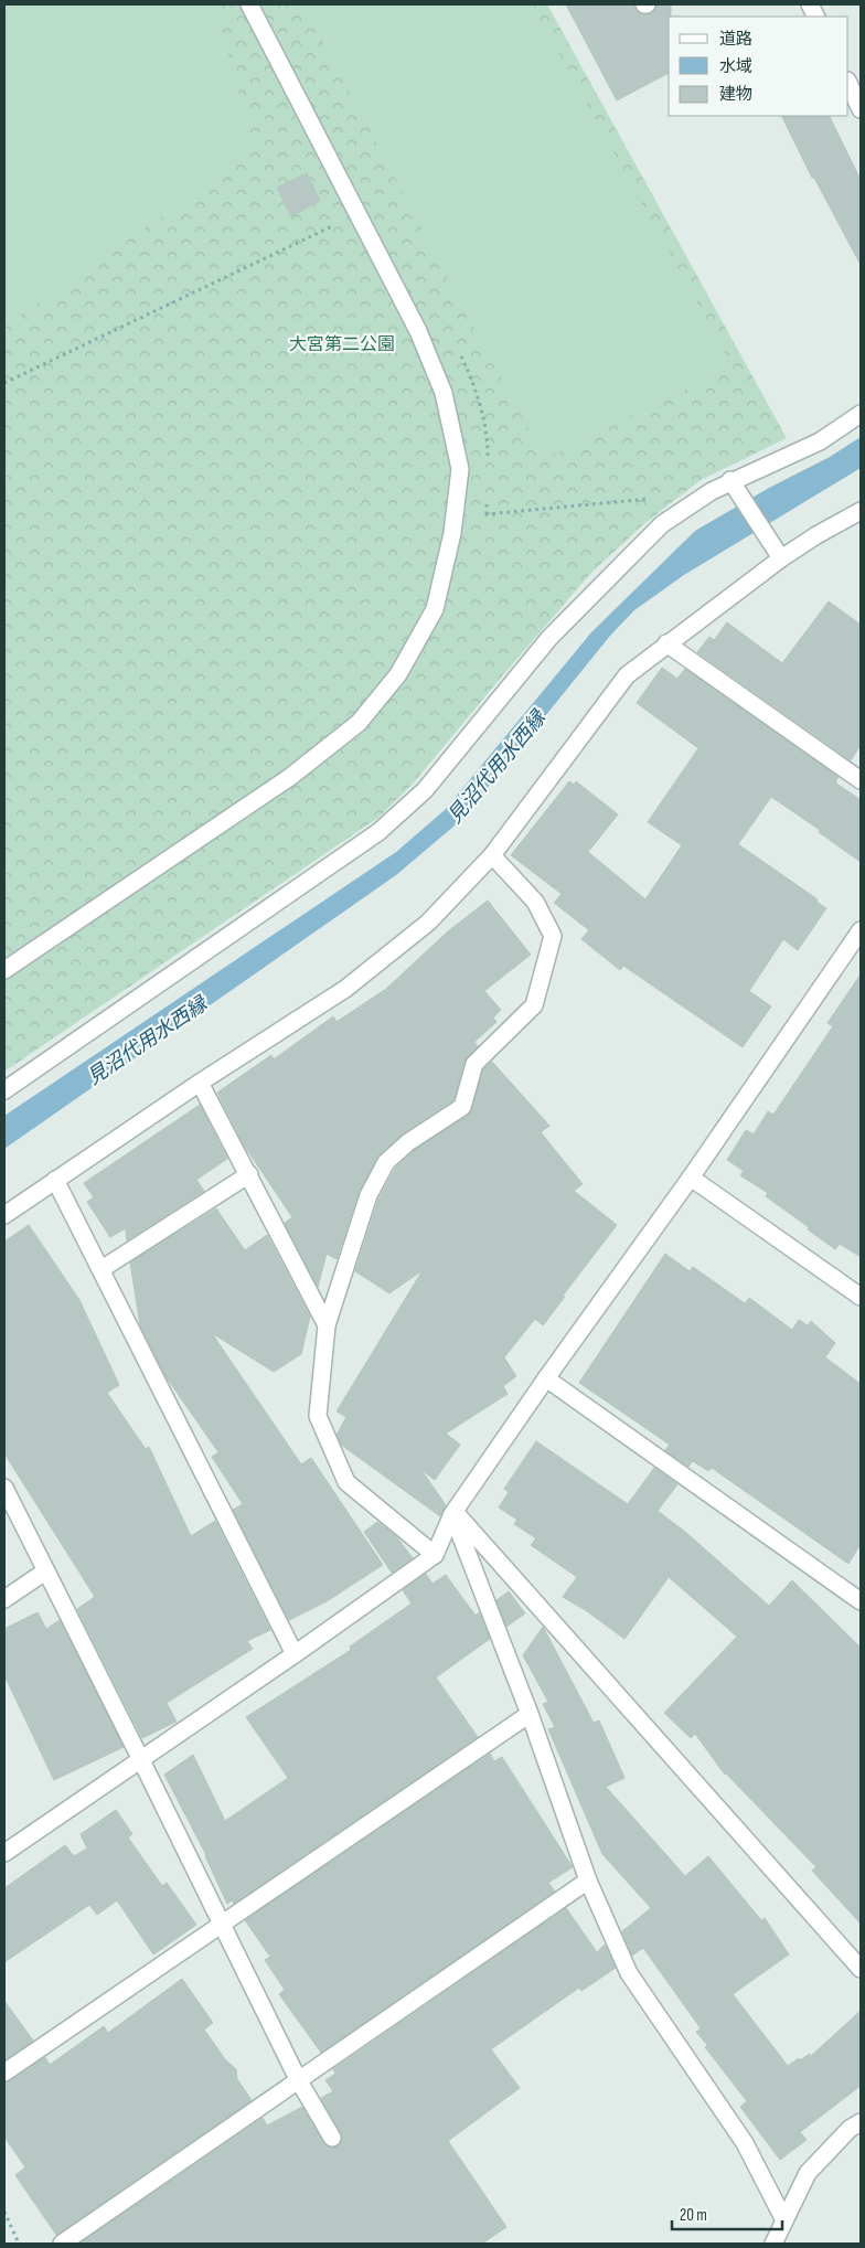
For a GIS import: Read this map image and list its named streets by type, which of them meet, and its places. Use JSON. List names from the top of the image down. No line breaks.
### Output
{"water":["見沼代用水西縁"],"parks":["大宮第二公園"],"legend":["道路","水域","建物"],"scale_bar":"20 m"}
